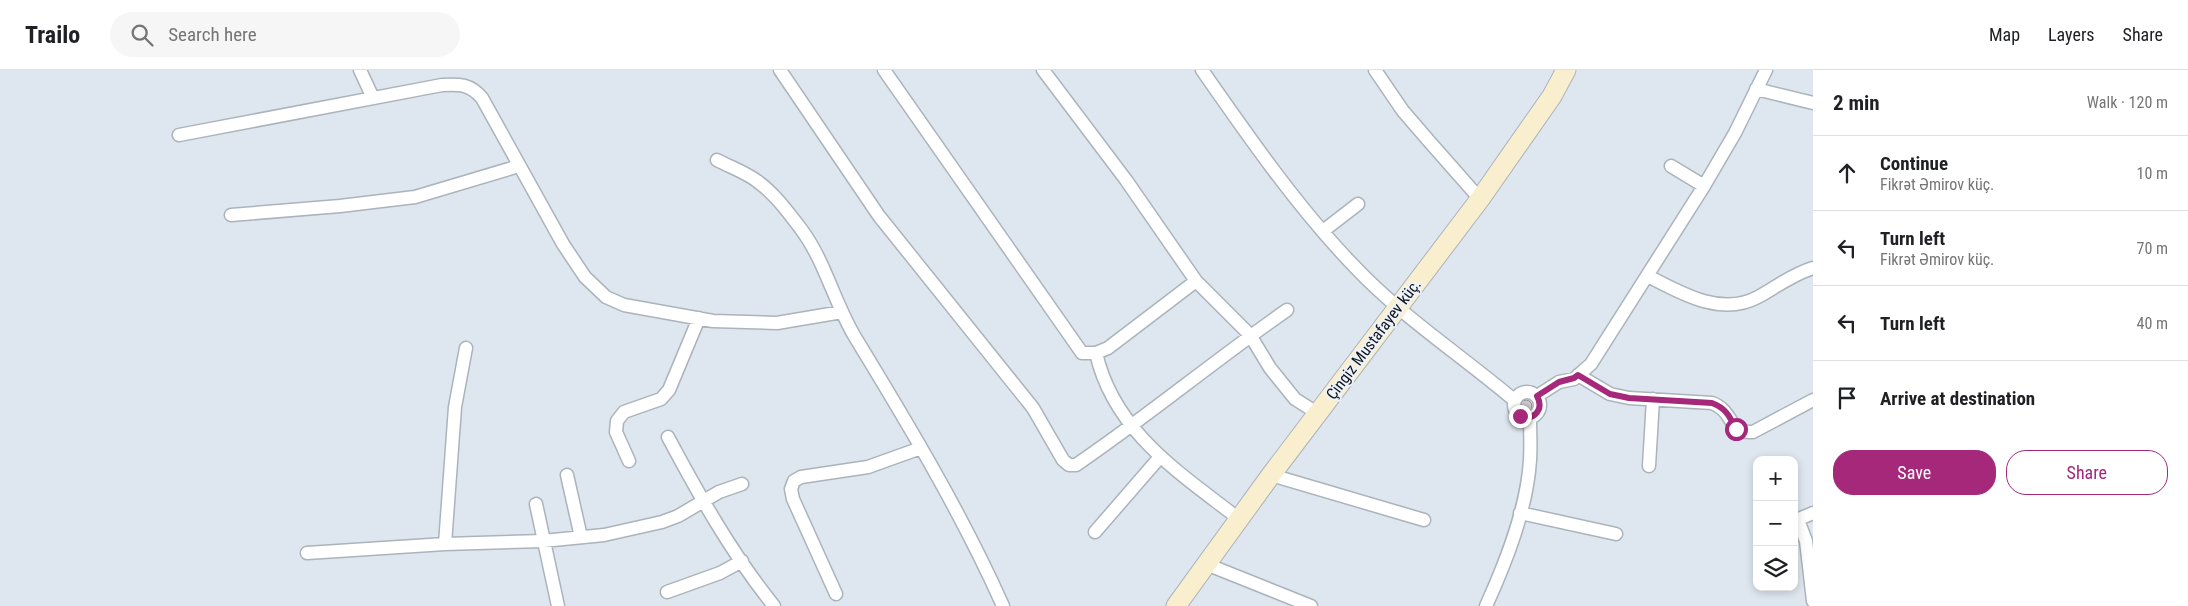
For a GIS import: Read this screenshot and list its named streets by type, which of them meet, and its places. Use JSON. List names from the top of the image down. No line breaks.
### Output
{"streets":{"street":["Çingiz Mustafayev küç."]},"page":{"header":"Trailo","search":"Search here","nav":["Map","Layers","Share"],"heading":["2 min","Walk · 120 m"],"list":[["Continue","Fikrət Əmirov küç.","10 m"],["Turn left","Fikrət Əmirov küç.","70 m"],["Turn left","40 m"],"Arrive at destination"],"buttons":["Save","Share"],"map_buttons":["+","−"]}}
